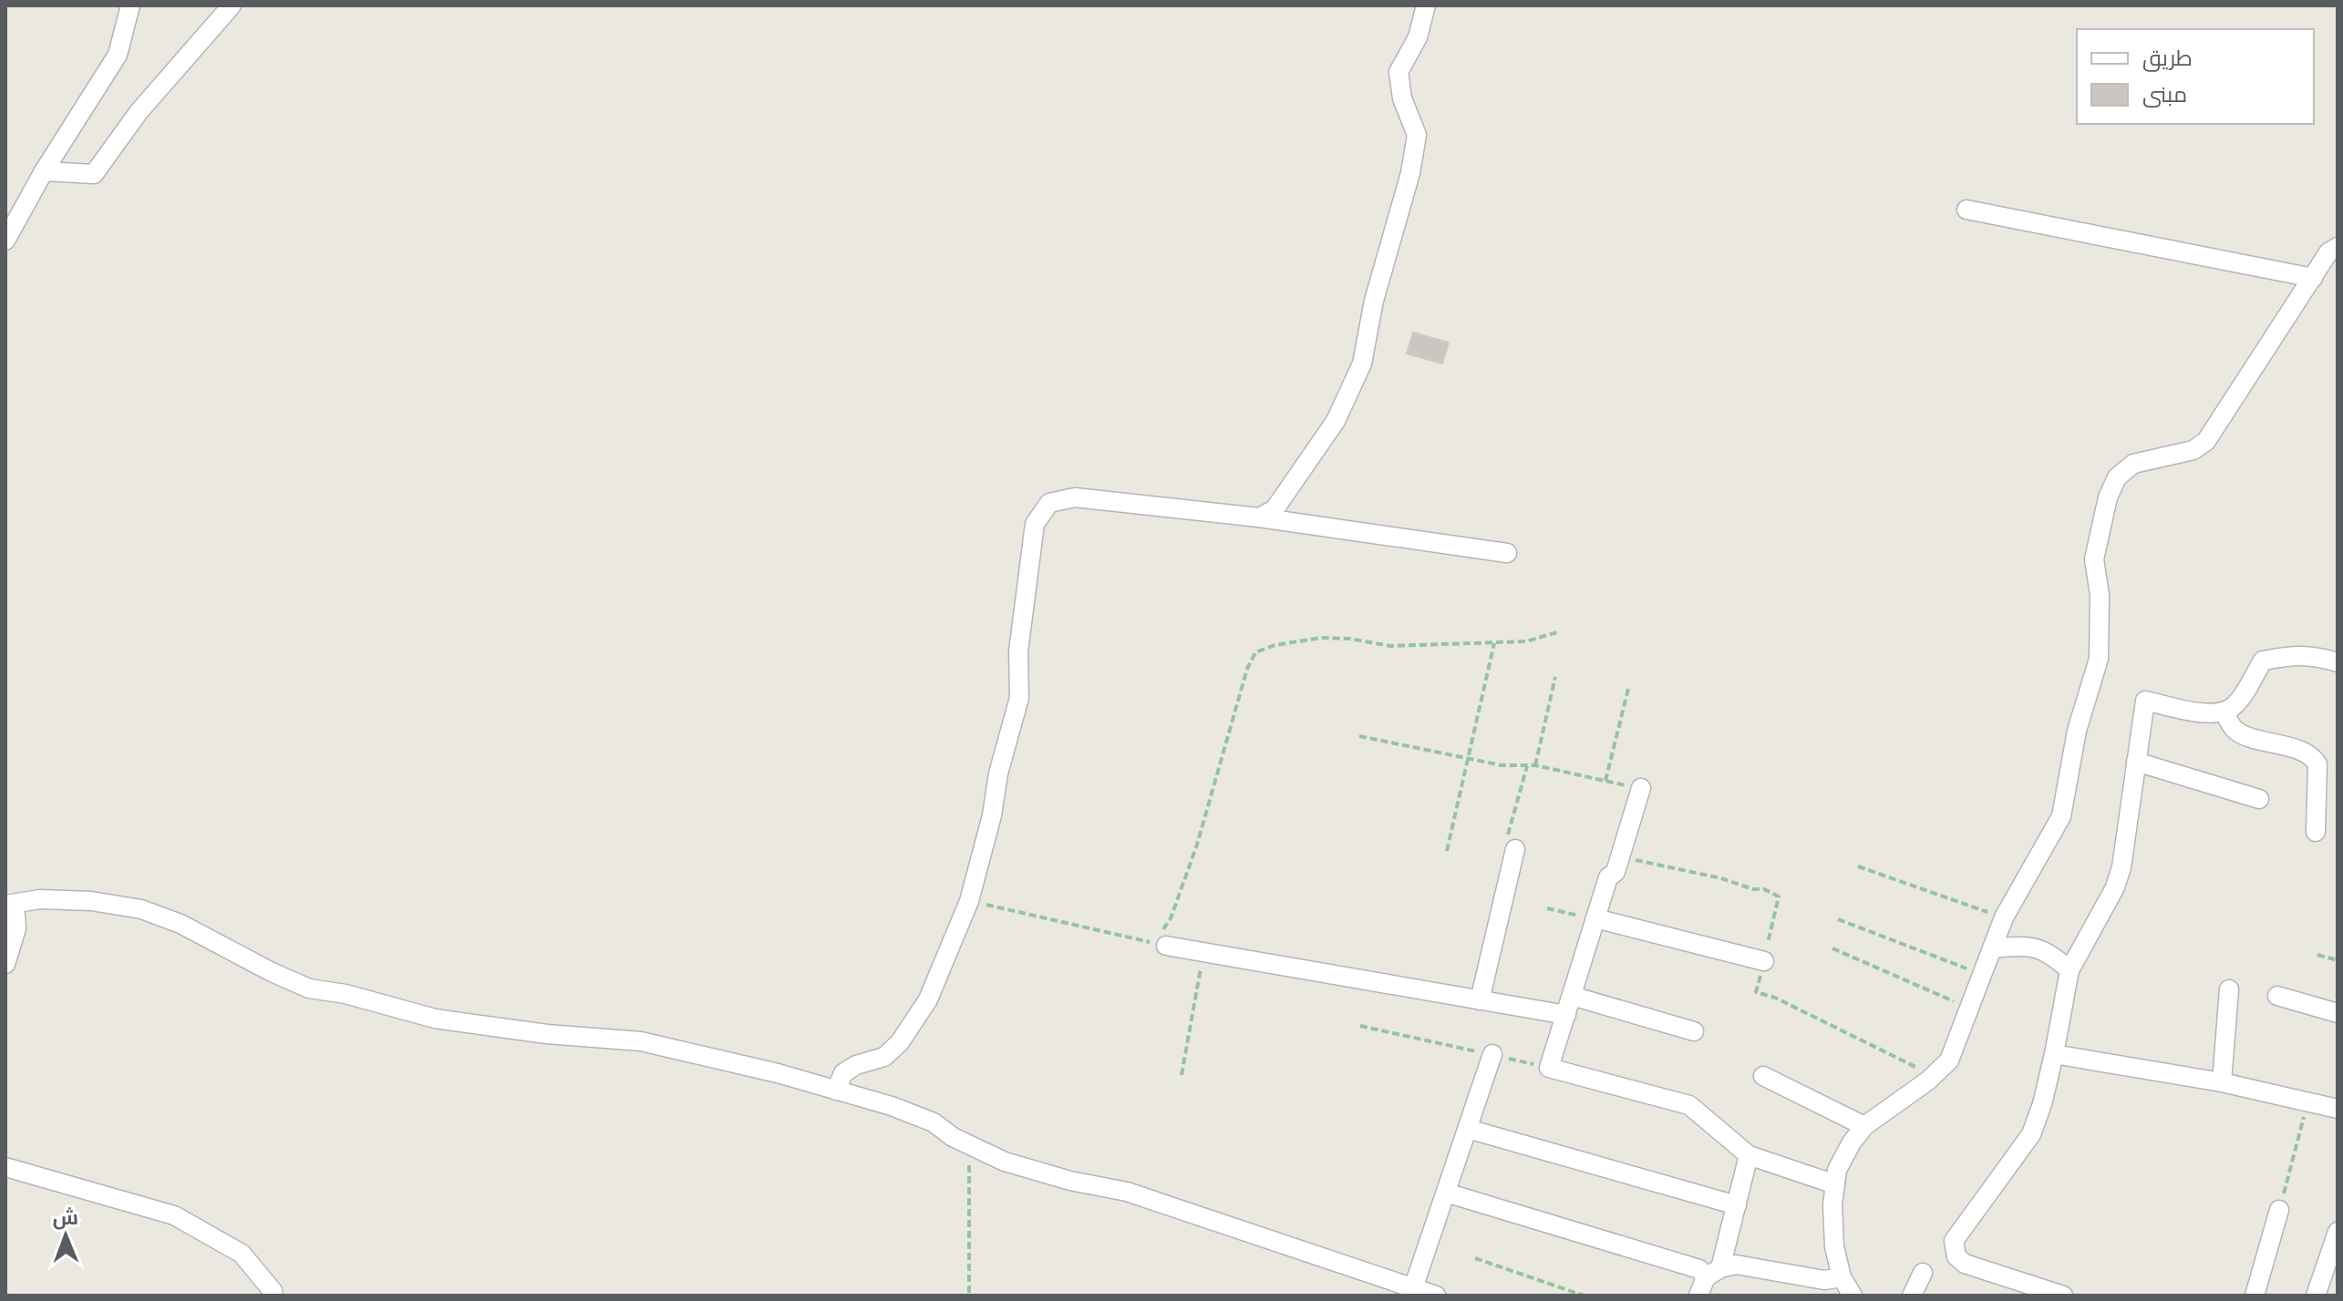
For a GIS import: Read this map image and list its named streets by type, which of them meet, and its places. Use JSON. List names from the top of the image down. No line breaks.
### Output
{"legend":["طريق","مبنى"],"north":"top"}
